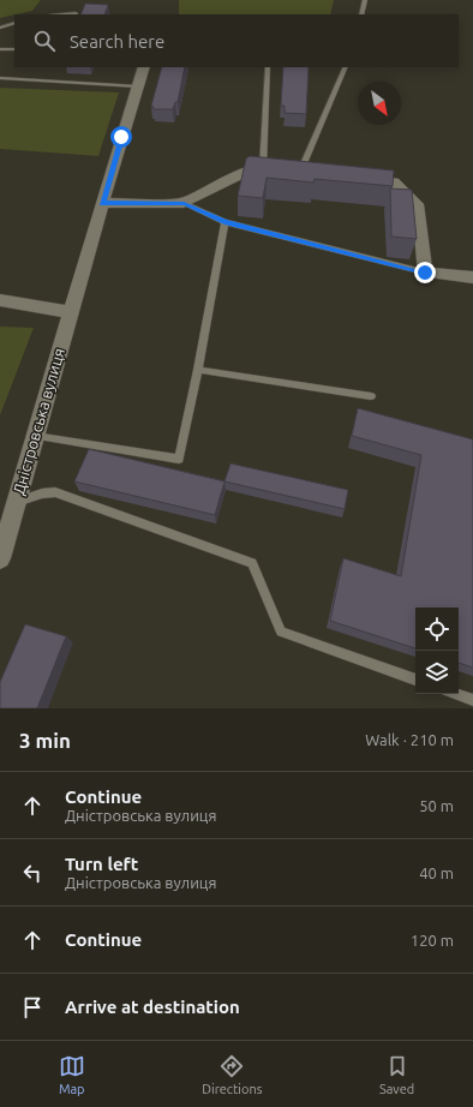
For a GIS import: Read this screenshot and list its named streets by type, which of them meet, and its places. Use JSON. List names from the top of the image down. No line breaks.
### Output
{"streets":{"street":["Дністровська вулиця"]},"north":"bottom right","page":{"search":"Search here","heading":["3 min","Walk · 210 m"],"list":[["Continue","Дністровська вулиця","50 m"],["Turn left","Дністровська вулиця","40 m"],["Continue","120 m"],"Arrive at destination"],"nav":["Map","Directions","Saved"]}}
